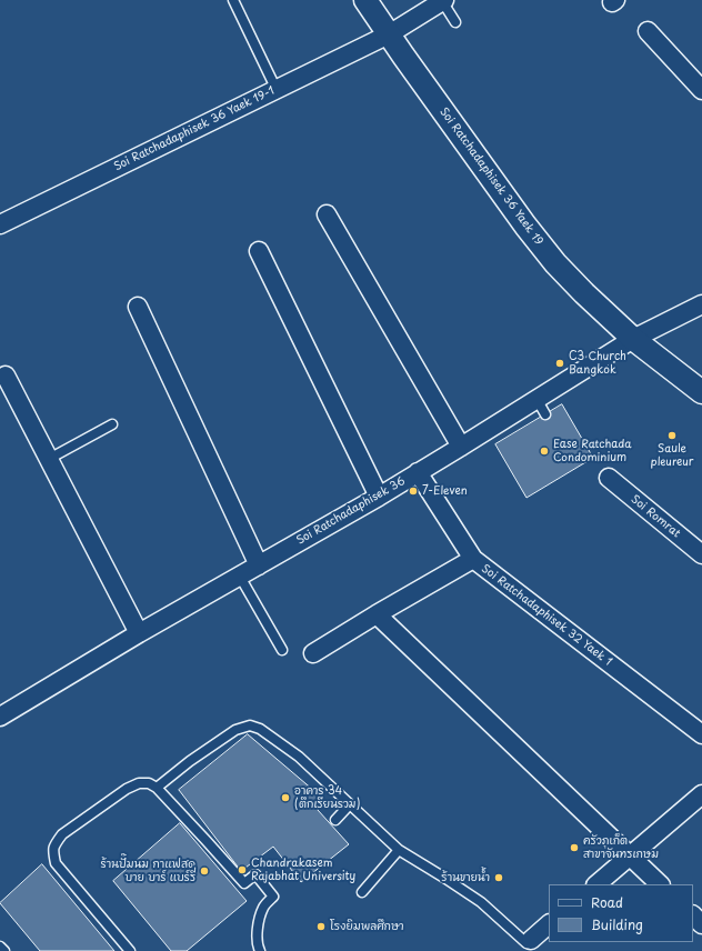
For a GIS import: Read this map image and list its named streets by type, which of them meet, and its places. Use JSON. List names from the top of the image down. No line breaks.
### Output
{"streets":{"street":["Soi Ratchadaphisek 36 Yaek 19-1","Soi Ratchadaphisek 36 Yaek 19","Soi Ratchadaphisek 36","Soi Romrat","Soi Ratchadaphisek 32 Yaek 1"]},"crossings":[["Soi Ratchadaphisek 36 Yaek 19-1","Soi Ratchadaphisek 36 Yaek 19"],["Soi Ratchadaphisek 36 Yaek 19","Soi Ratchadaphisek 36"],["Soi Ratchadaphisek 36","Soi Ratchadaphisek 32 Yaek 1"]],"places":["C3 Church Bangkok","Saule pleureur","Ease Ratchada Condominium","7-Eleven","อาคาร 34 (ตึกเรียนรวม)","ครัวภูเก็ต สาขาจันทรเกษม","Chandrakasem Rajabhat University","ร้านปั๊มนม กาแฟสด บาย บาร์ แบร์รี่","ร้านขายน้ำ","โรงยิมพลศึกษา"],"legend":["Road","Building"]}
